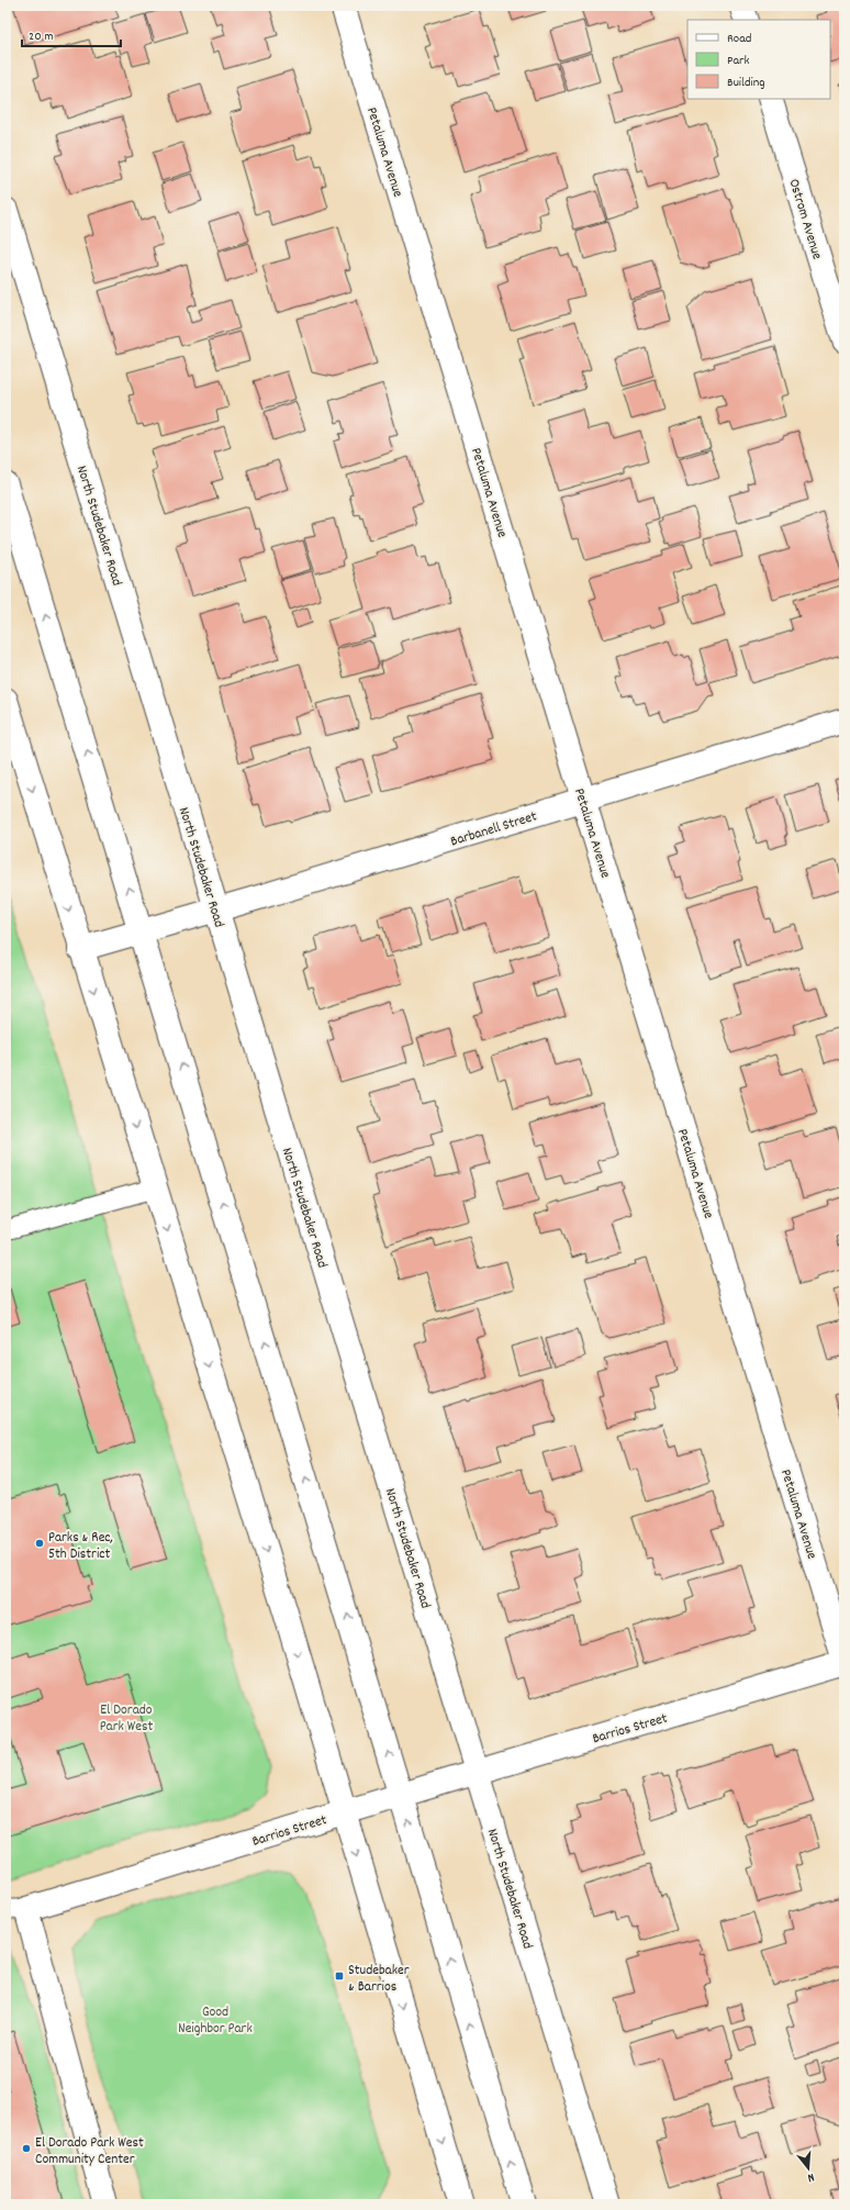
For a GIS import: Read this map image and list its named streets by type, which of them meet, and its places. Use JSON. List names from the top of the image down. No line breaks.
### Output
{"streets":{"street":["Petaluma Avenue","Ostrom Avenue","North Studebaker Road","Barbanell Street","Barrios Street"]},"crossings":[["Petaluma Avenue","Barbanell Street"],["Petaluma Avenue","Barrios Street"],["North Studebaker Road","Barbanell Street"],["North Studebaker Road","Barrios Street"]],"parks":["El Dorado Park West","Good Neighbor Park"],"places":{"other":["Parks & Rec, 5th District","El Dorado Park West Community Center"],"transit":["Studebaker & Barrios"]},"legend":["Road","Park","Building"],"scale_bar":"20 m","north":"bottom"}
